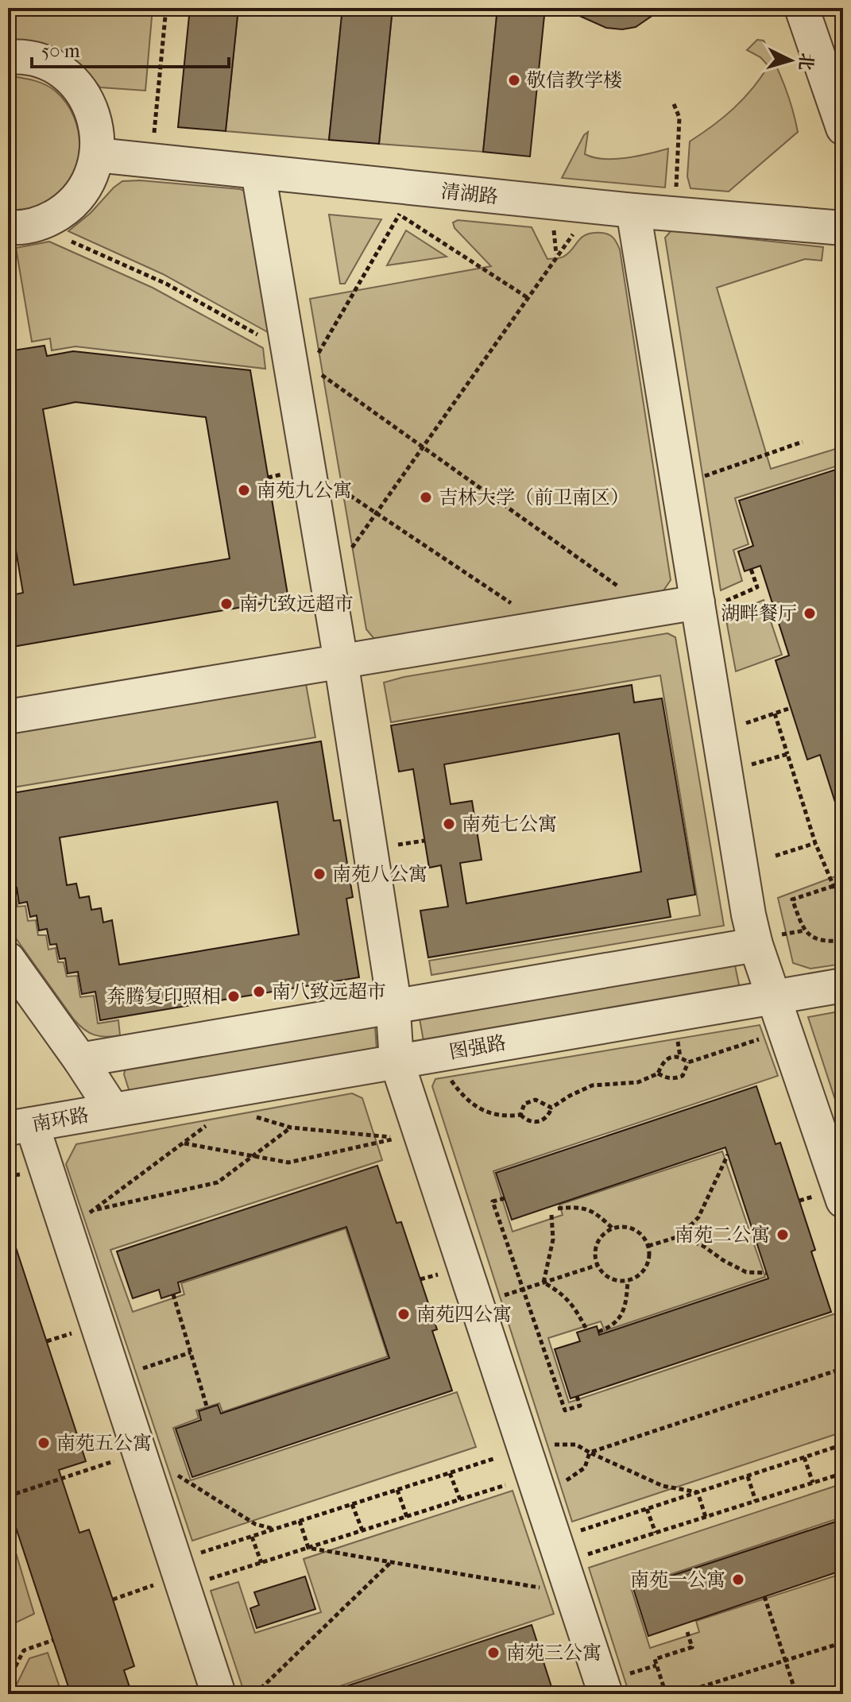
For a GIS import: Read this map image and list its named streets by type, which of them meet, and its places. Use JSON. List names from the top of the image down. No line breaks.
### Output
{"streets":{"lane":["清湖路","图强路","南环路"]},"crossings":[["图强路","南环路"]],"places":["敬信教学楼","南苑九公寓","吉林大学（前卫南区）","南九致远超市","湖畔餐厅","南苑七公寓","南苑八公寓","南八致远超市","奔腾复印照相","南苑二公寓","南苑四公寓","南苑五公寓","南苑一公寓","南苑三公寓"],"scale_bar":"50 m","north":"right"}
